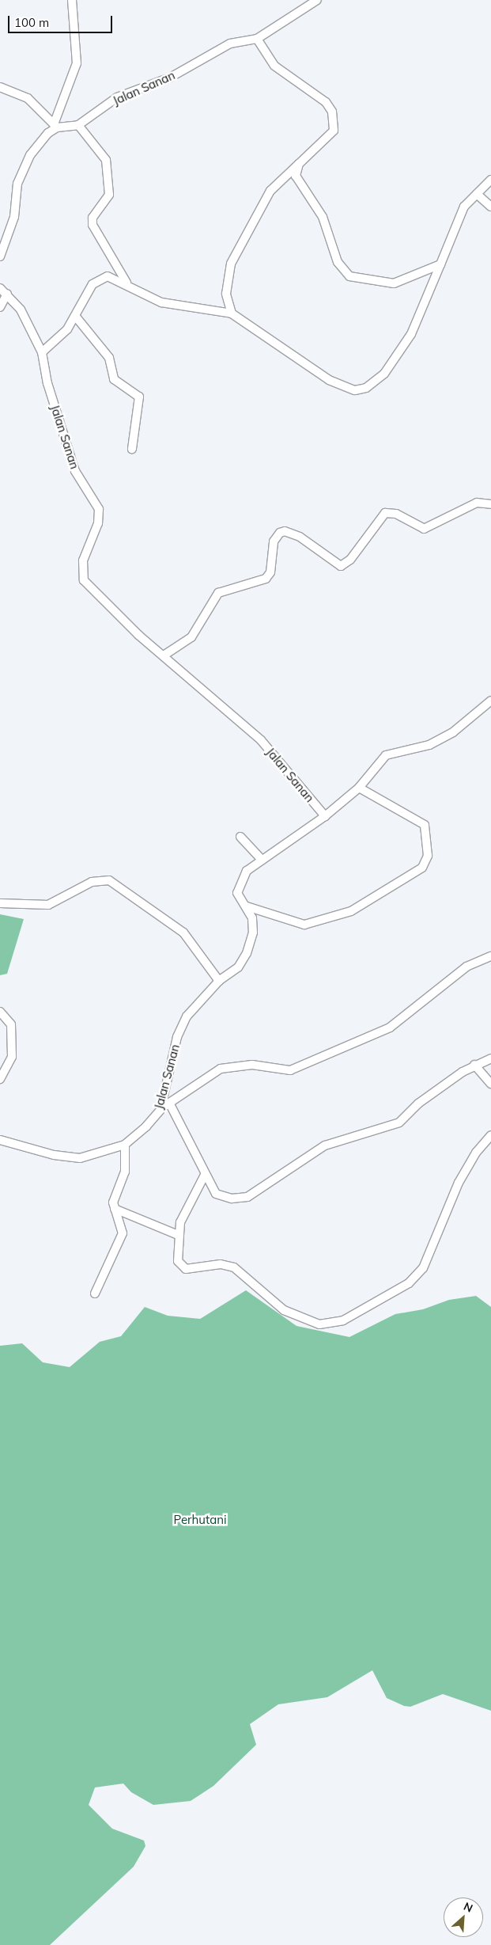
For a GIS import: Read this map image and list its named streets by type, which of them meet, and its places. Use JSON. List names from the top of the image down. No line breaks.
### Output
{"streets":{"street":["Jalan Sanan"]},"parks":["Perhutani"],"scale_bar":"100 m","north":"top right"}
